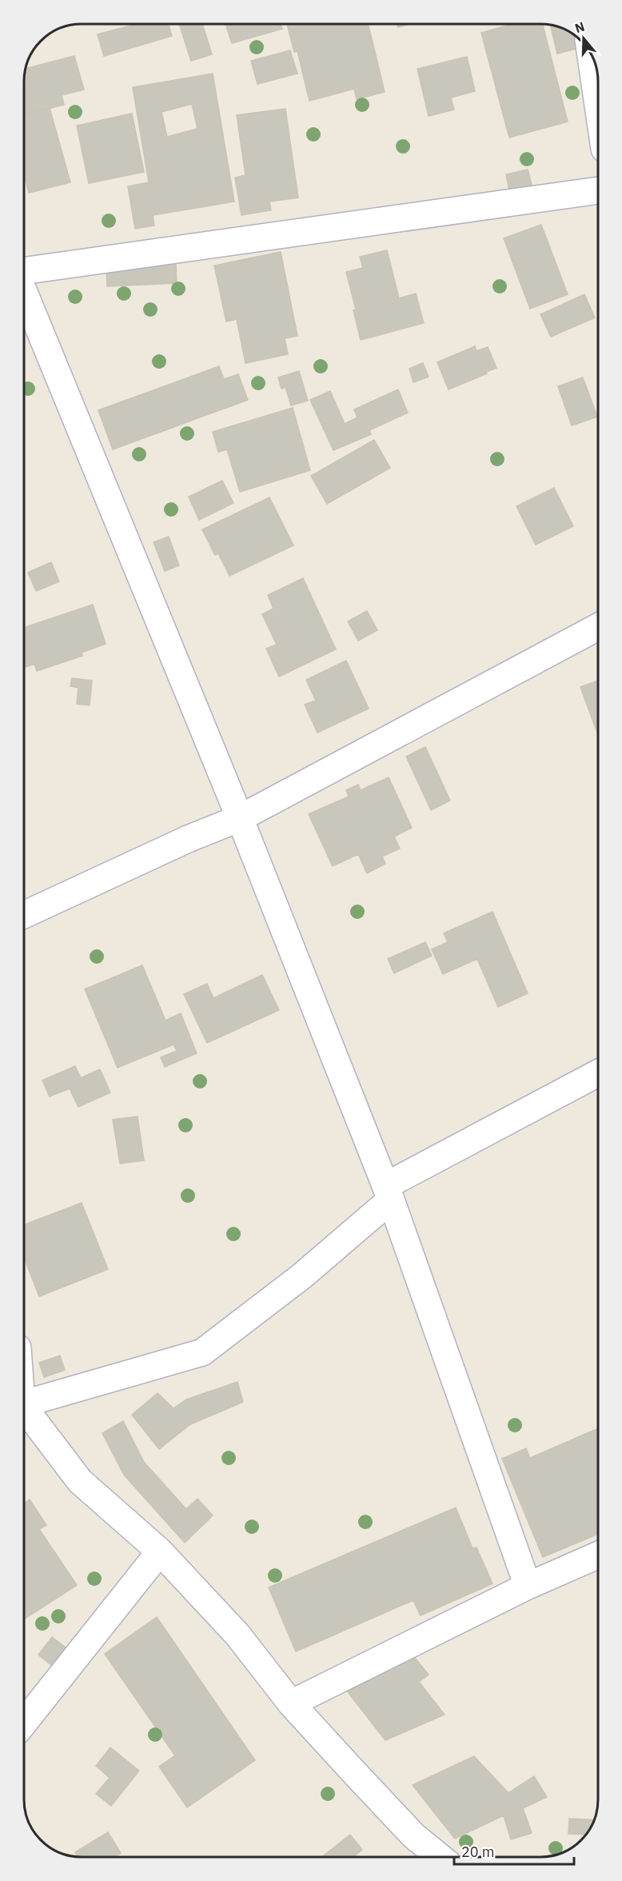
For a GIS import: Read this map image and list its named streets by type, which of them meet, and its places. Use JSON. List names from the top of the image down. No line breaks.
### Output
{"scale_bar":"20 m","north":"top"}
